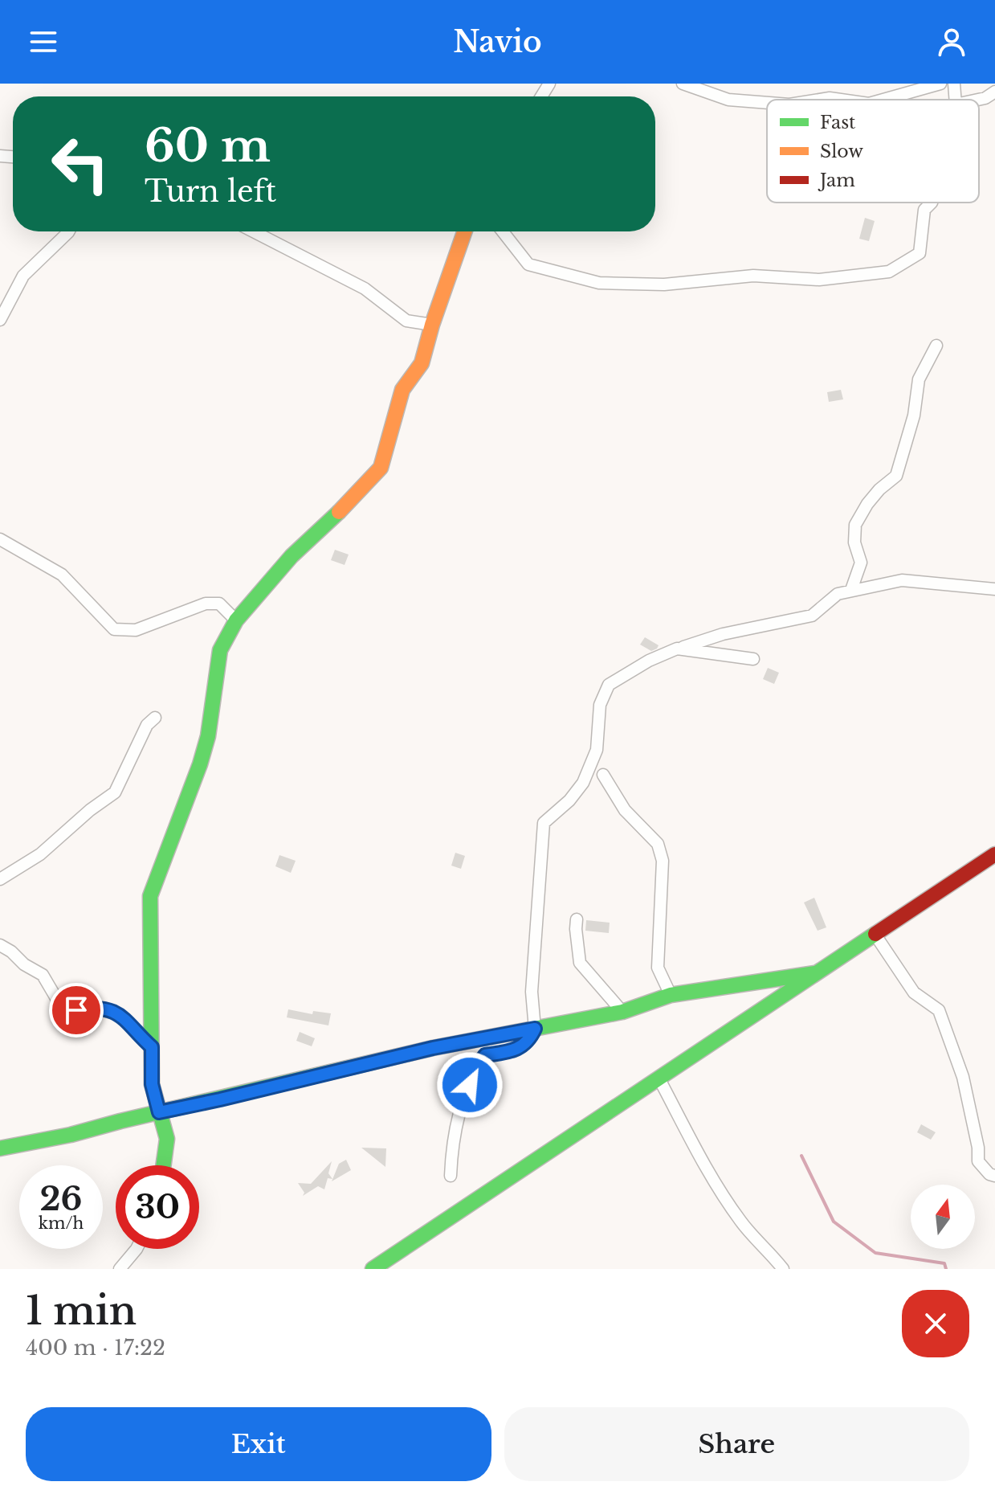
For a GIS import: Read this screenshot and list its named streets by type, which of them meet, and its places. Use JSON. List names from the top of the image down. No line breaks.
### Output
{"legend":["Fast","Slow","Jam"],"north":"top","page":{"header":"Navio","turn":["60 m","Turn left"],"speed":"26 km/h","limit":"30","heading":["1 min","400 m · 17:22"],"buttons":["Exit","Share"]}}
